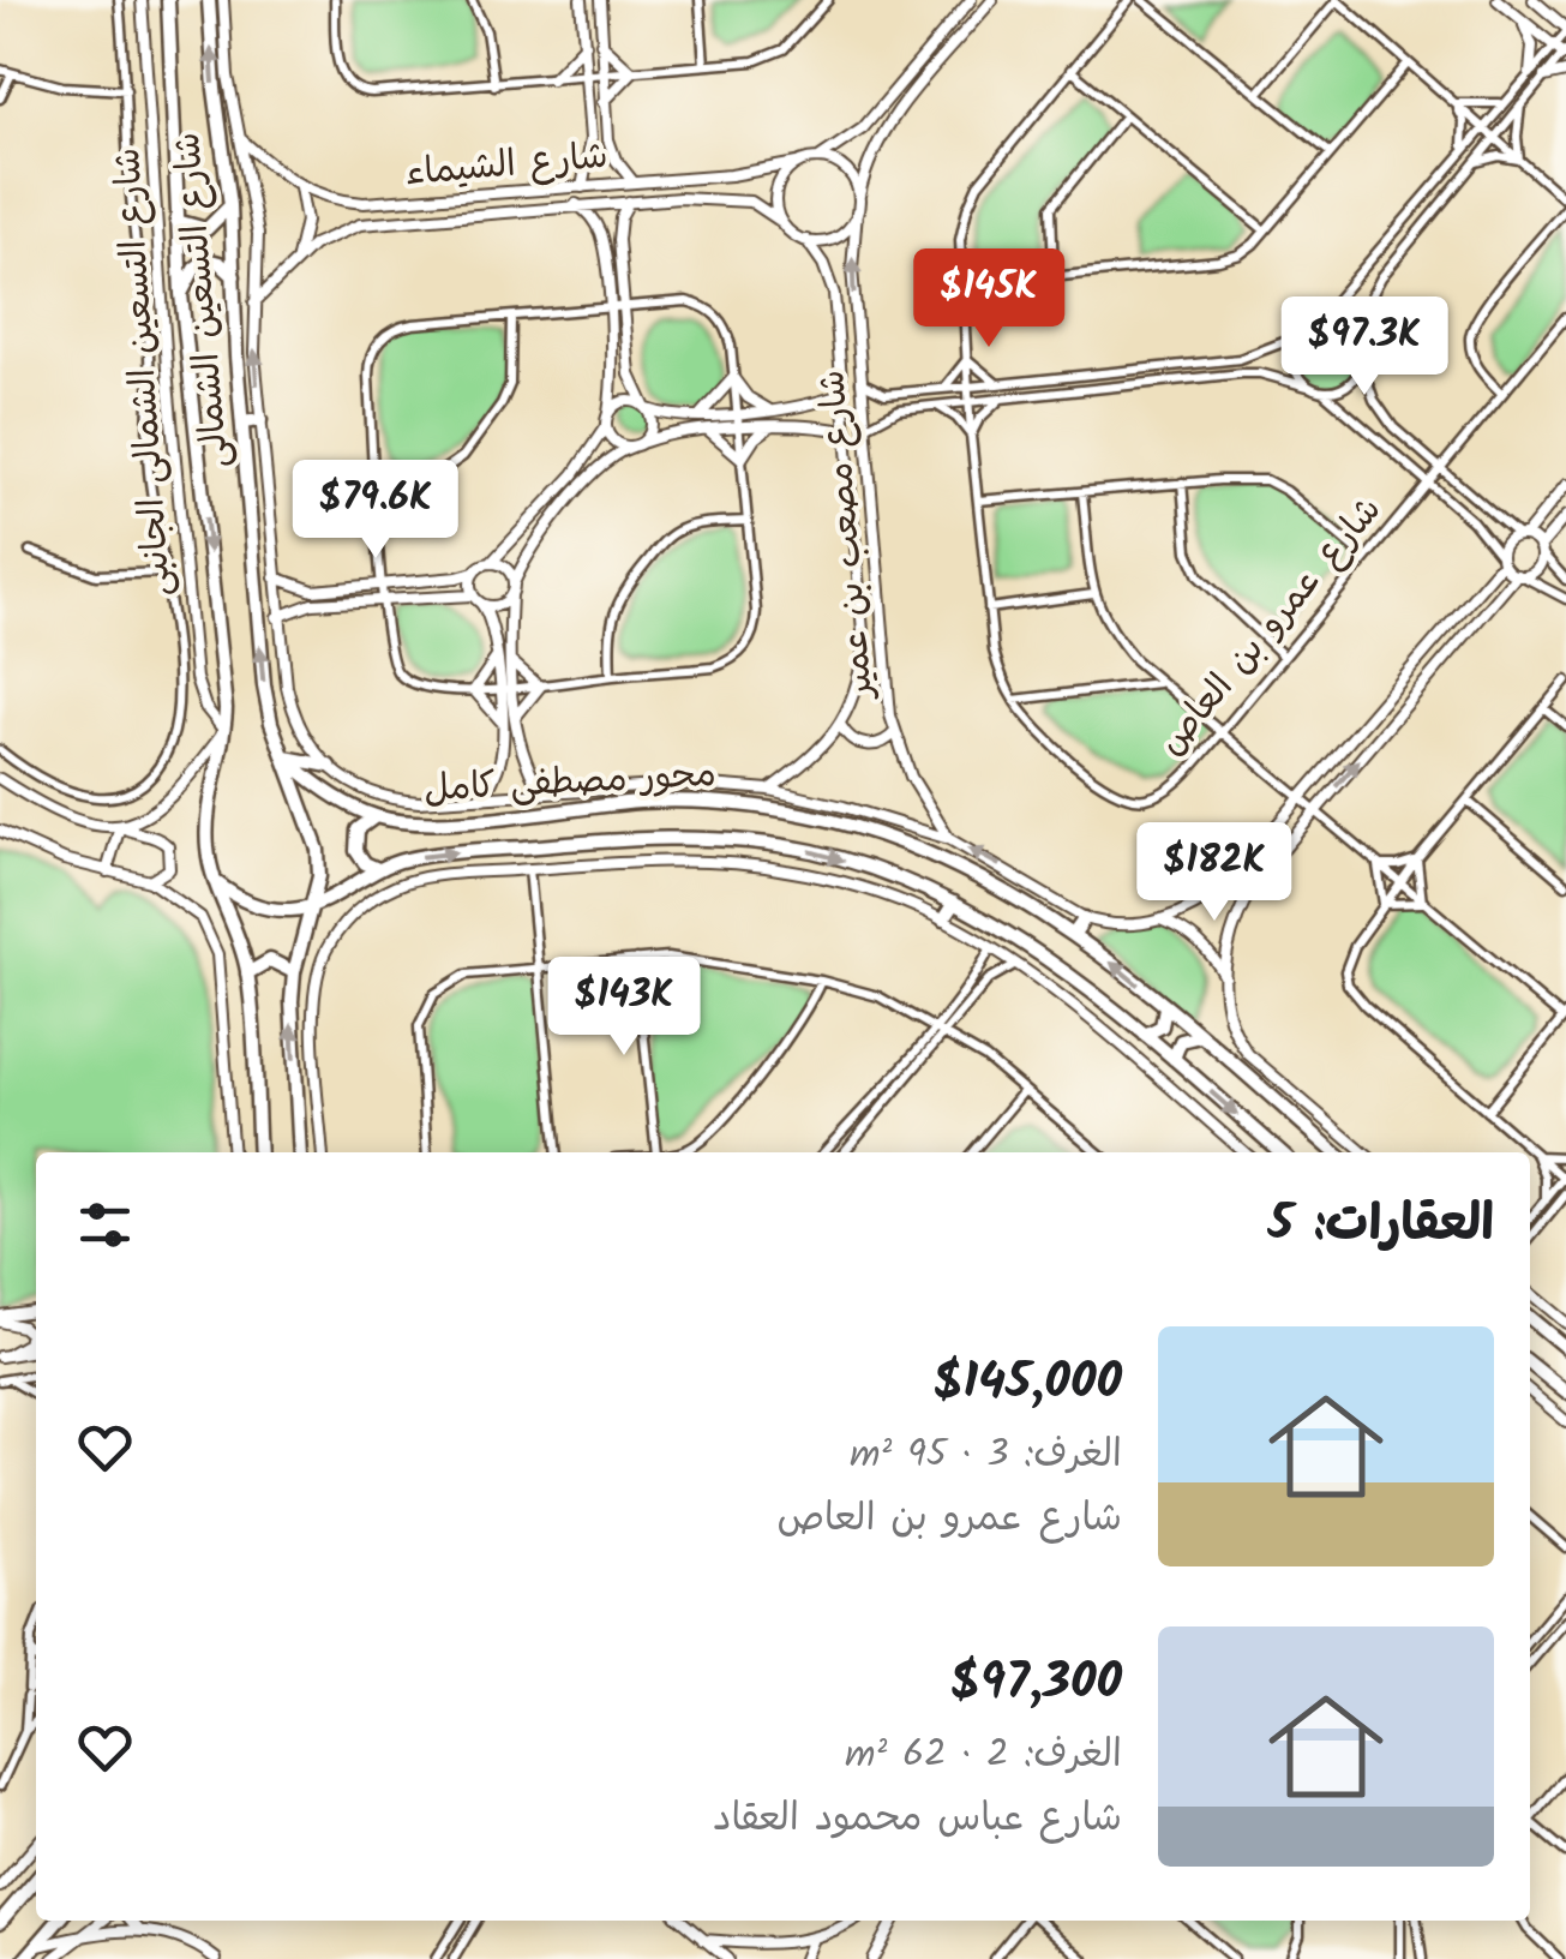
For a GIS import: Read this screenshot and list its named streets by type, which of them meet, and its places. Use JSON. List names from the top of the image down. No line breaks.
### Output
{"streets":{"main road":["شارع التسعين الشمالى","محور مصطفى كامل"],"street":["شارع الشيماء","شارع التسعين الشمالى الجانبى","شارع مصعب بن عمير","شارع عمرو بن العاص"]},"crossings":[["شارع الشيماء","شارع مصعب بن عمير"],["شارع التسعين الشمالى","شارع التسعين الشمالى الجانبى"],["شارع التسعين الشمالى","محور مصطفى كامل"]],"page":{"price":["$145K","$97.3K","$79.6K","$182K","$143K"],"heading":"العقارات: 5","list":[{"name":"$145,000","note":"الغرف: 3 · 95 m² · شارع عمرو بن العاص"},{"name":"$97,300","note":"الغرف: 2 · 62 m² · شارع عباس محمود العقاد"}]}}
